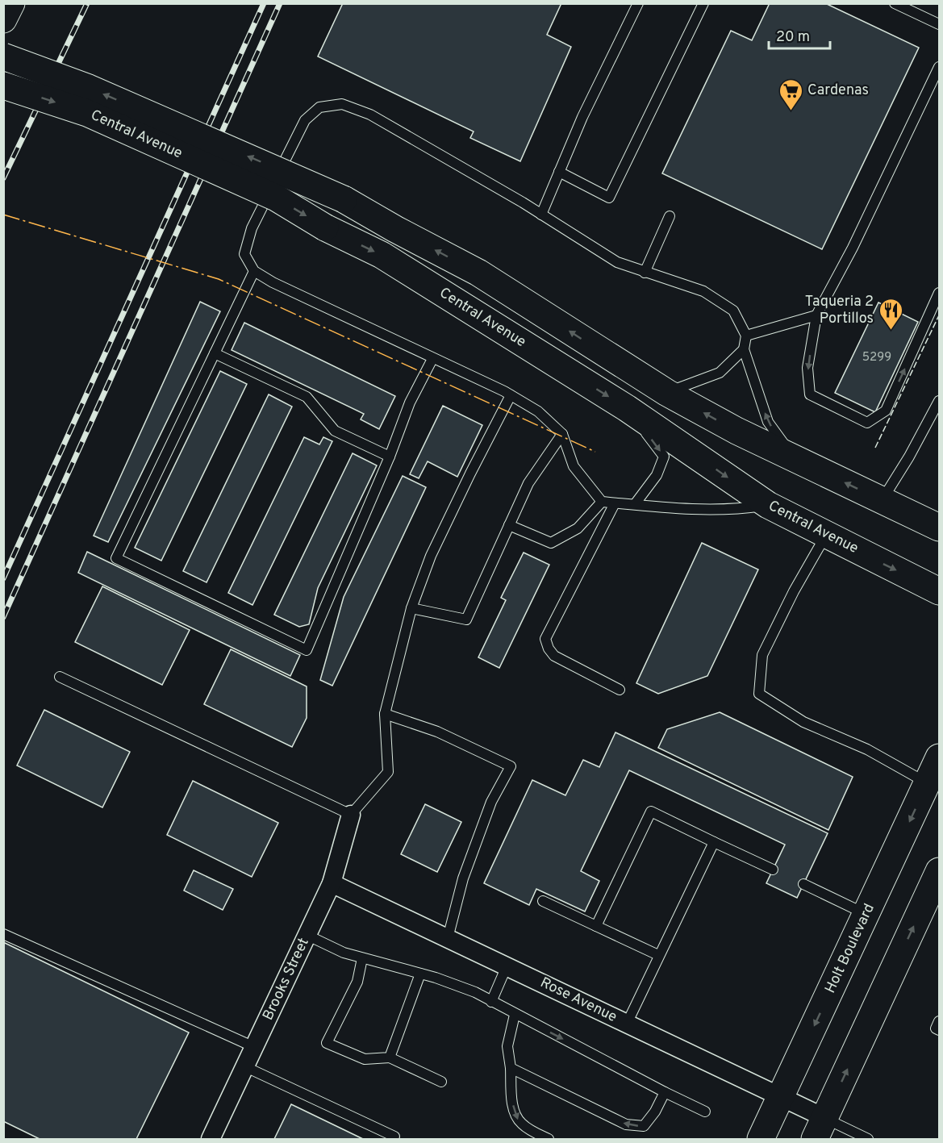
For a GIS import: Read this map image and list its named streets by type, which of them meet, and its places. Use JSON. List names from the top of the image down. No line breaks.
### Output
{"streets":{"main road":["Central Avenue","Holt Boulevard"],"street":["Brooks Street","Rose Avenue"]},"crossings":[["Holt Boulevard","Rose Avenue"],["Brooks Street","Rose Avenue"]],"places":{"supermarket":["Cardenas"],"restaurant":["Taqueria 2 Portillos"]},"house_numbers":["5299"],"scale_bar":"20 m"}
